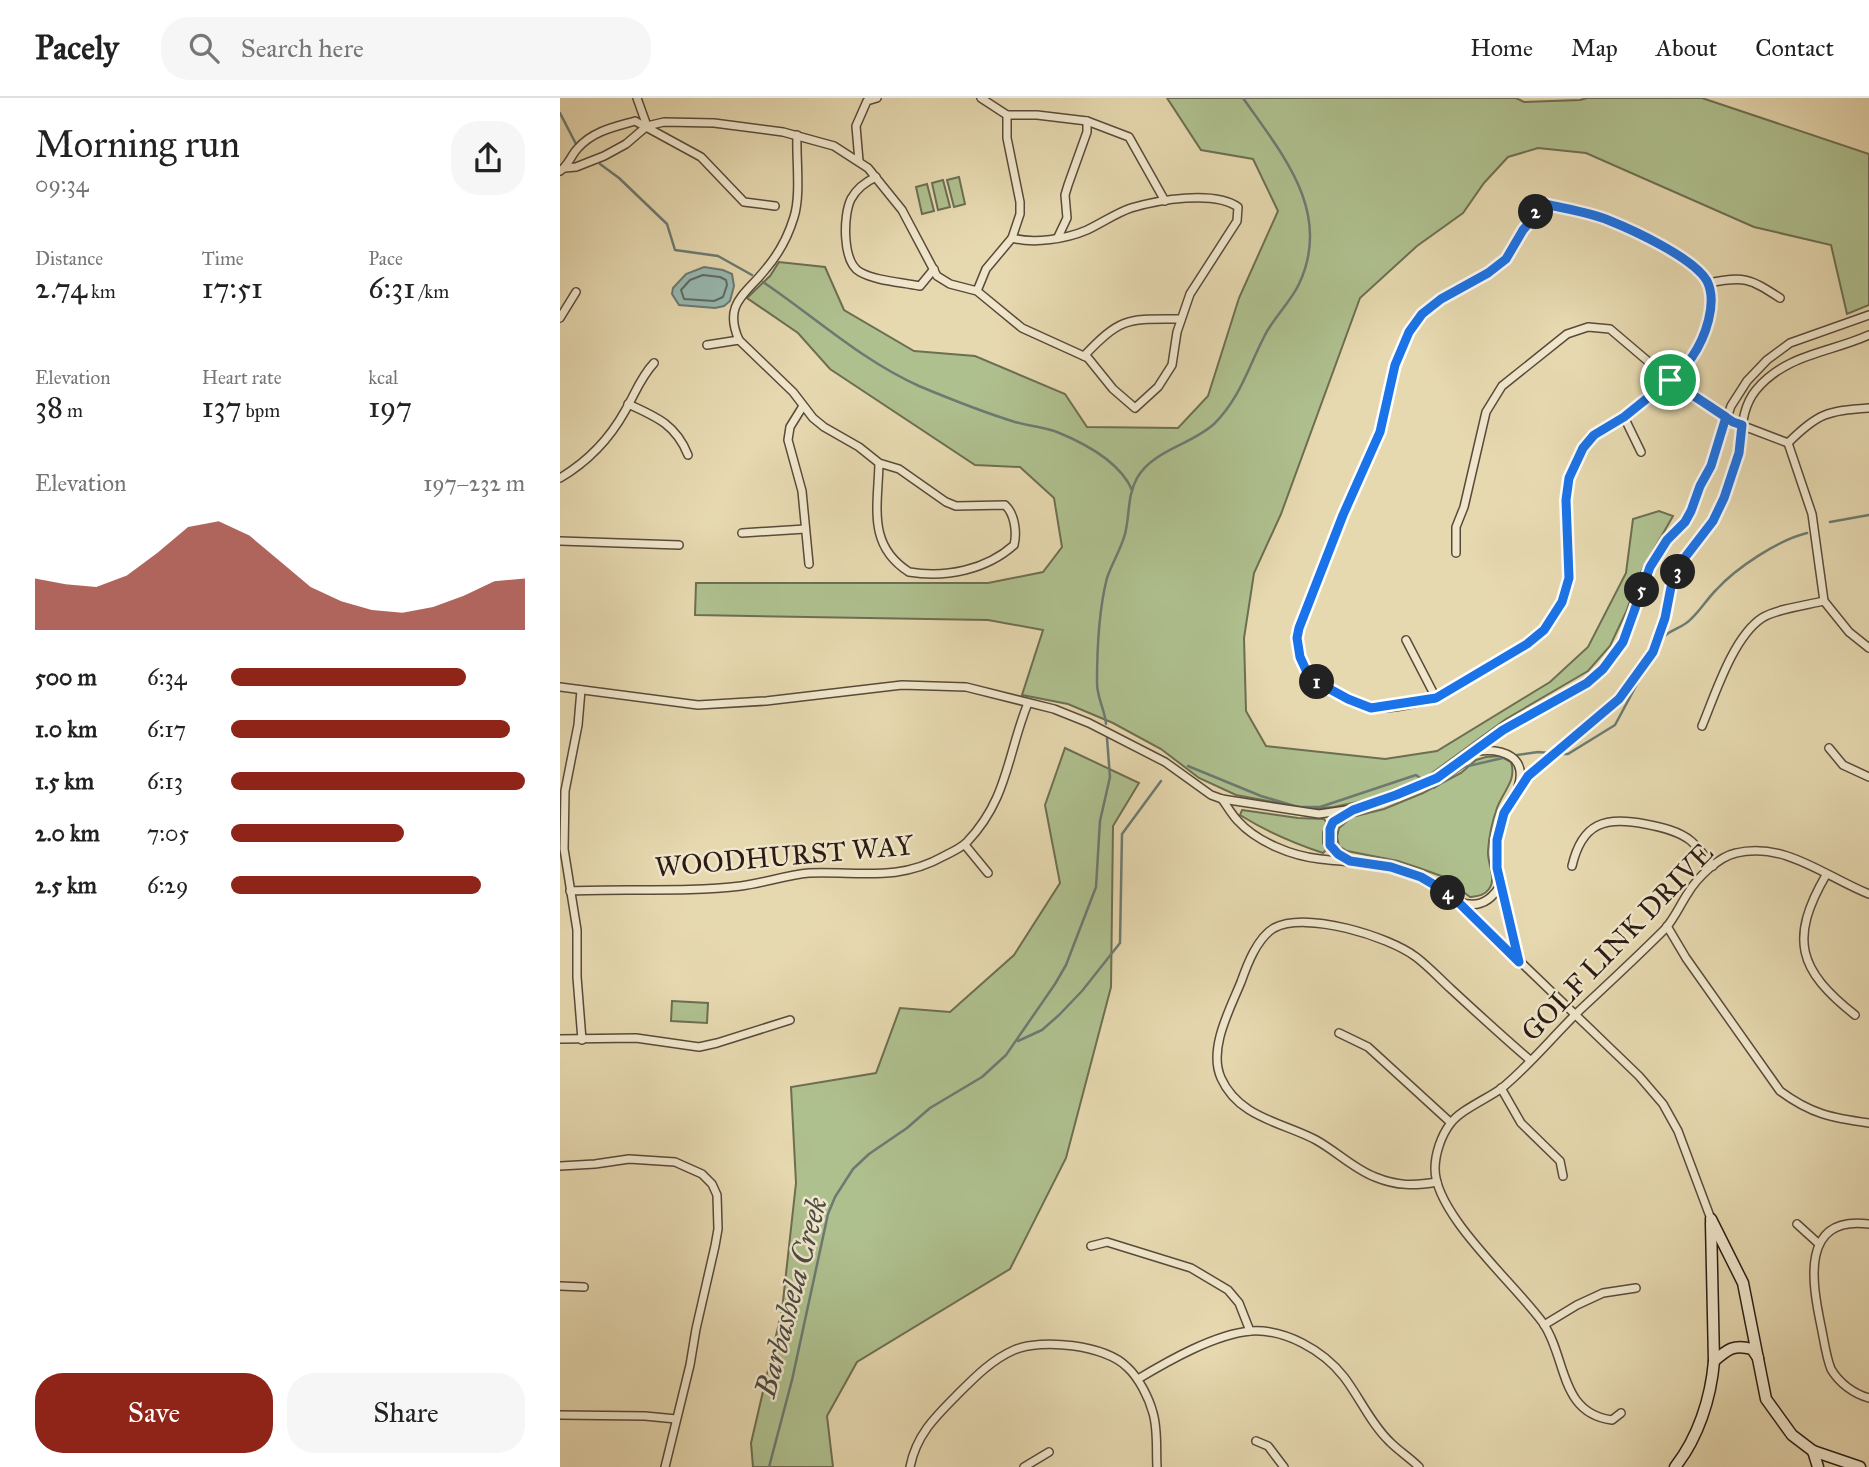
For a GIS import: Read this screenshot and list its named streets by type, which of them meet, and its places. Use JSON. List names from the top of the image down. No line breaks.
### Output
{"streets":{"street":["WOODHURST WAY","GOLF LINK DRIVE"]},"water":["Barbashela Creek"],"page":{"header":"Pacely","search":"Search here","nav":["Home","Map","About","Contact"],"heading":["Morning run","09:34"],"pins":["2","3","5","1","4"],"stats":[["Distance","2.74 km"],["Time","17:51"],["Pace","6:31 /km"],["Elevation","38 m"],["Heart rate","137 bpm"],["kcal","197"]],"chart":["Elevation","197–232 m"],"list":[{"name":"500 m","note":"6:34"},{"name":"1.0 km","note":"6:17"},{"name":"1.5 km","note":"6:13"},{"name":"2.0 km","note":"7:05"},{"name":"2.5 km","note":"6:29"}],"buttons":["Save","Share"]}}
